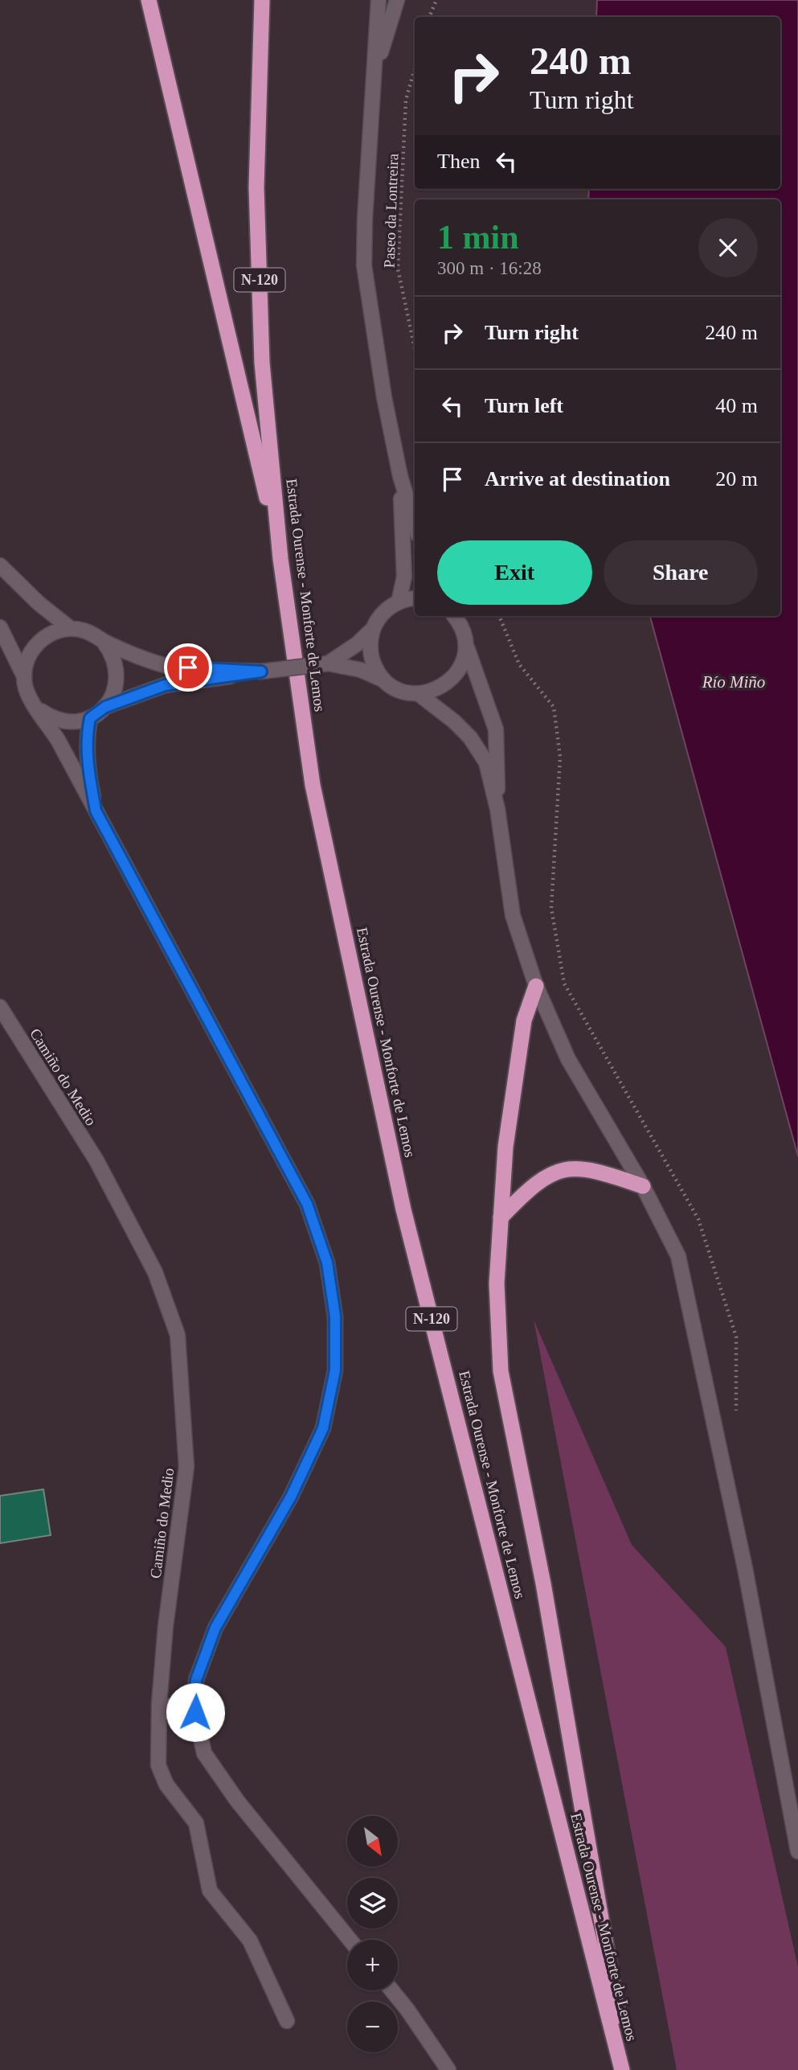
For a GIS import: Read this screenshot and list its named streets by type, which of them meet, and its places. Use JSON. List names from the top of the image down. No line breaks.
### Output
{"streets":{"highway":["N-120","Estrada Ourense - Monforte de Lemos"],"street":["Camiño do Medio"],"path":["Paseo da Lontreira"]},"water":["Río Miño"],"north":"bottom right","page":{"turn":["240 m","Turn right"],"then":"Then","heading":["1 min","300 m · 16:28"],"list":[{"name":"Turn right","value":"240 m"},{"name":"Turn left","value":"40 m"},{"name":"Arrive at destination","value":"20 m"}],"buttons":["Exit","Share"],"map_buttons":["+","−"]}}
